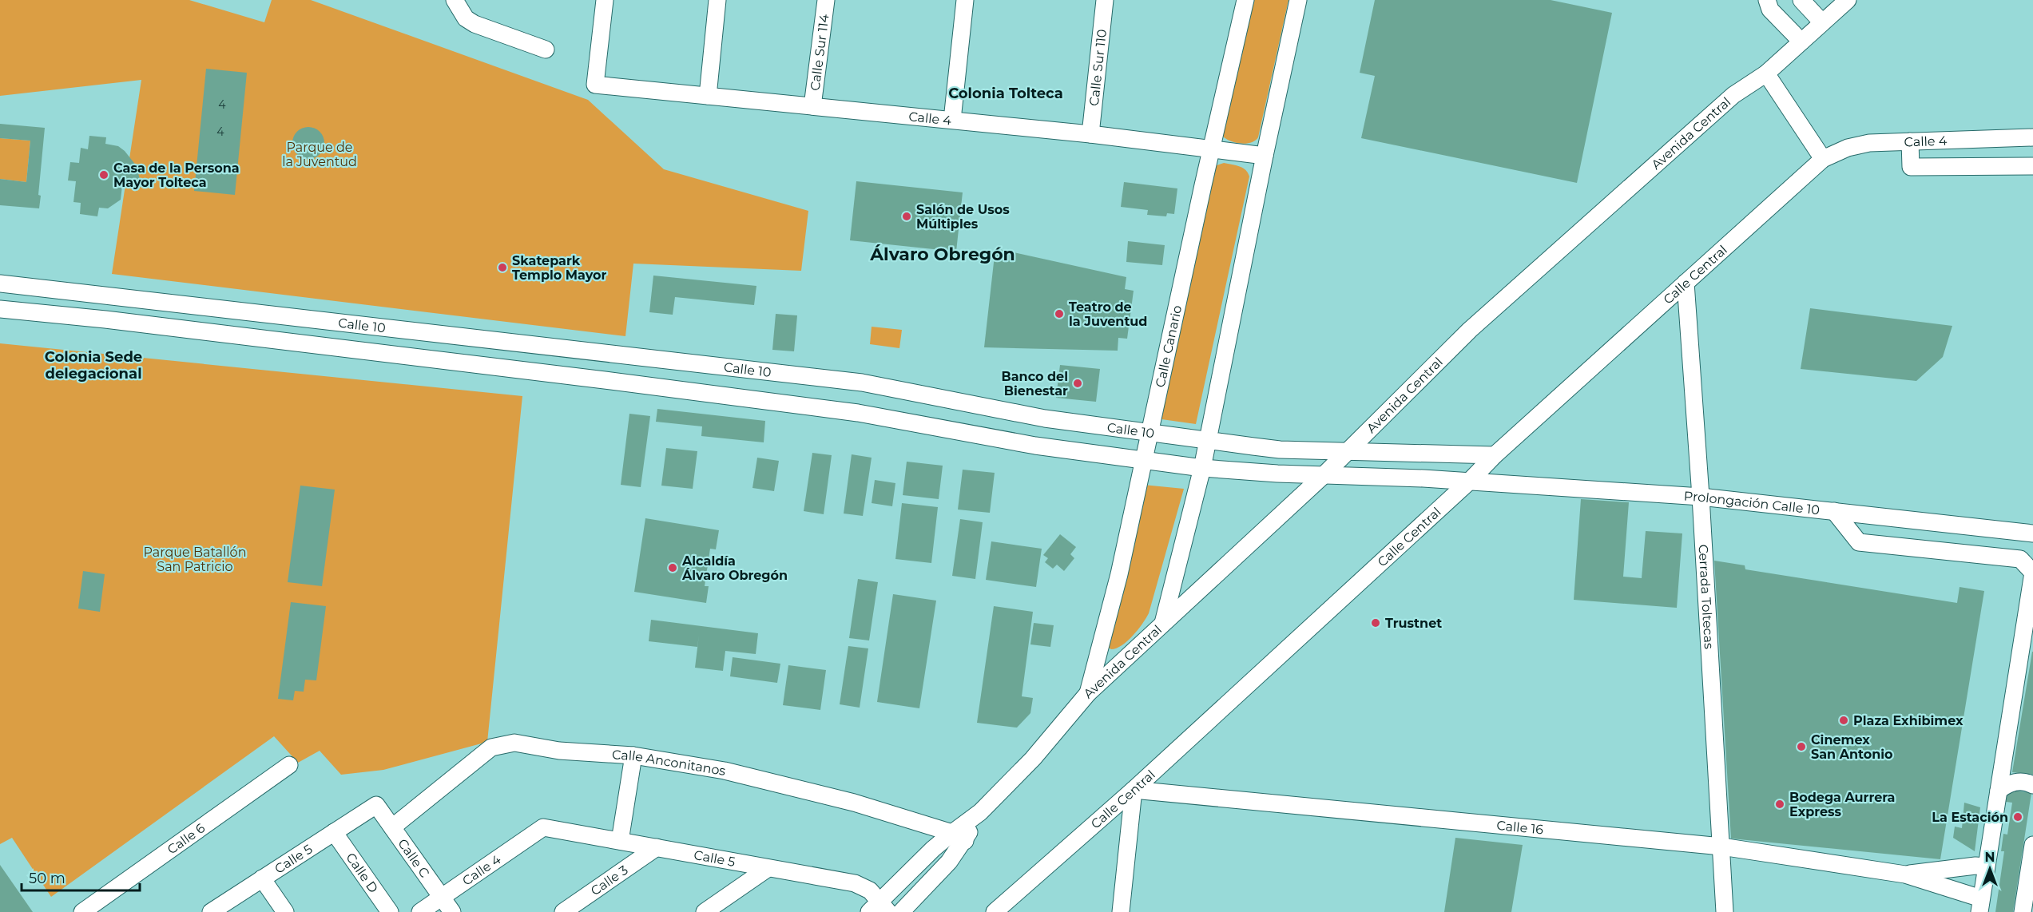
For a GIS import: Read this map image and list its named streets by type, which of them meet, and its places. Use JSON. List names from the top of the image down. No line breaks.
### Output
{"streets":{"street":["Calle Sur 114","Calle Sur 110","Calle 4","Avenida Central","Calle Central","Calle 10","Calle Canario","Prolongación Calle 10","Cerrada Toltecas","Calle Anconitanos","Calle 16","Calle 6","Calle 5","Calle C","Calle D","Calle 3"]},"crossings":[["Calle Sur 114","Calle 4"],["Calle Sur 110","Calle 4"],["Calle 4","Calle Central"],["Calle 4","Calle Canario"],["Calle 4","Calle 5"],["Calle 4","Calle C"],["Avenida Central","Calle 10"],["Avenida Central","Calle Canario"],["Avenida Central","Calle Anconitanos"],["Avenida Central","Calle 5"],["Calle Central","Calle 10"],["Calle Central","Prolongación Calle 10"],["Calle Central","Cerrada Toltecas"],["Calle Central","Calle 16"],["Calle 10","Calle Canario"],["Calle 10","Prolongación Calle 10"],["Prolongación Calle 10","Cerrada Toltecas"],["Cerrada Toltecas","Calle 16"],["Calle Anconitanos","Calle C"],["Calle 5","Calle C"],["Calle 5","Calle D"],["Calle 5","Calle 3"]],"districts":["Colonia Tolteca","Álvaro Obregón","Colonia Sede delegacional"],"parks":["Parque de la Juventud","Parque Batallón San Patricio"],"places":["Casa de la Persona Mayor Tolteca","Salón de Usos Múltiples","Skatepark Templo Mayor","Teatro de la Juventud","Banco del Bienestar","Alcaldía Álvaro Obregón","Trustnet","Plaza Exhibimex","Cinemex San Antonio","Bodega Aurrera Express","La Estación"],"house_numbers":["4","4"],"scale_bar":"50 m","north":"top"}
